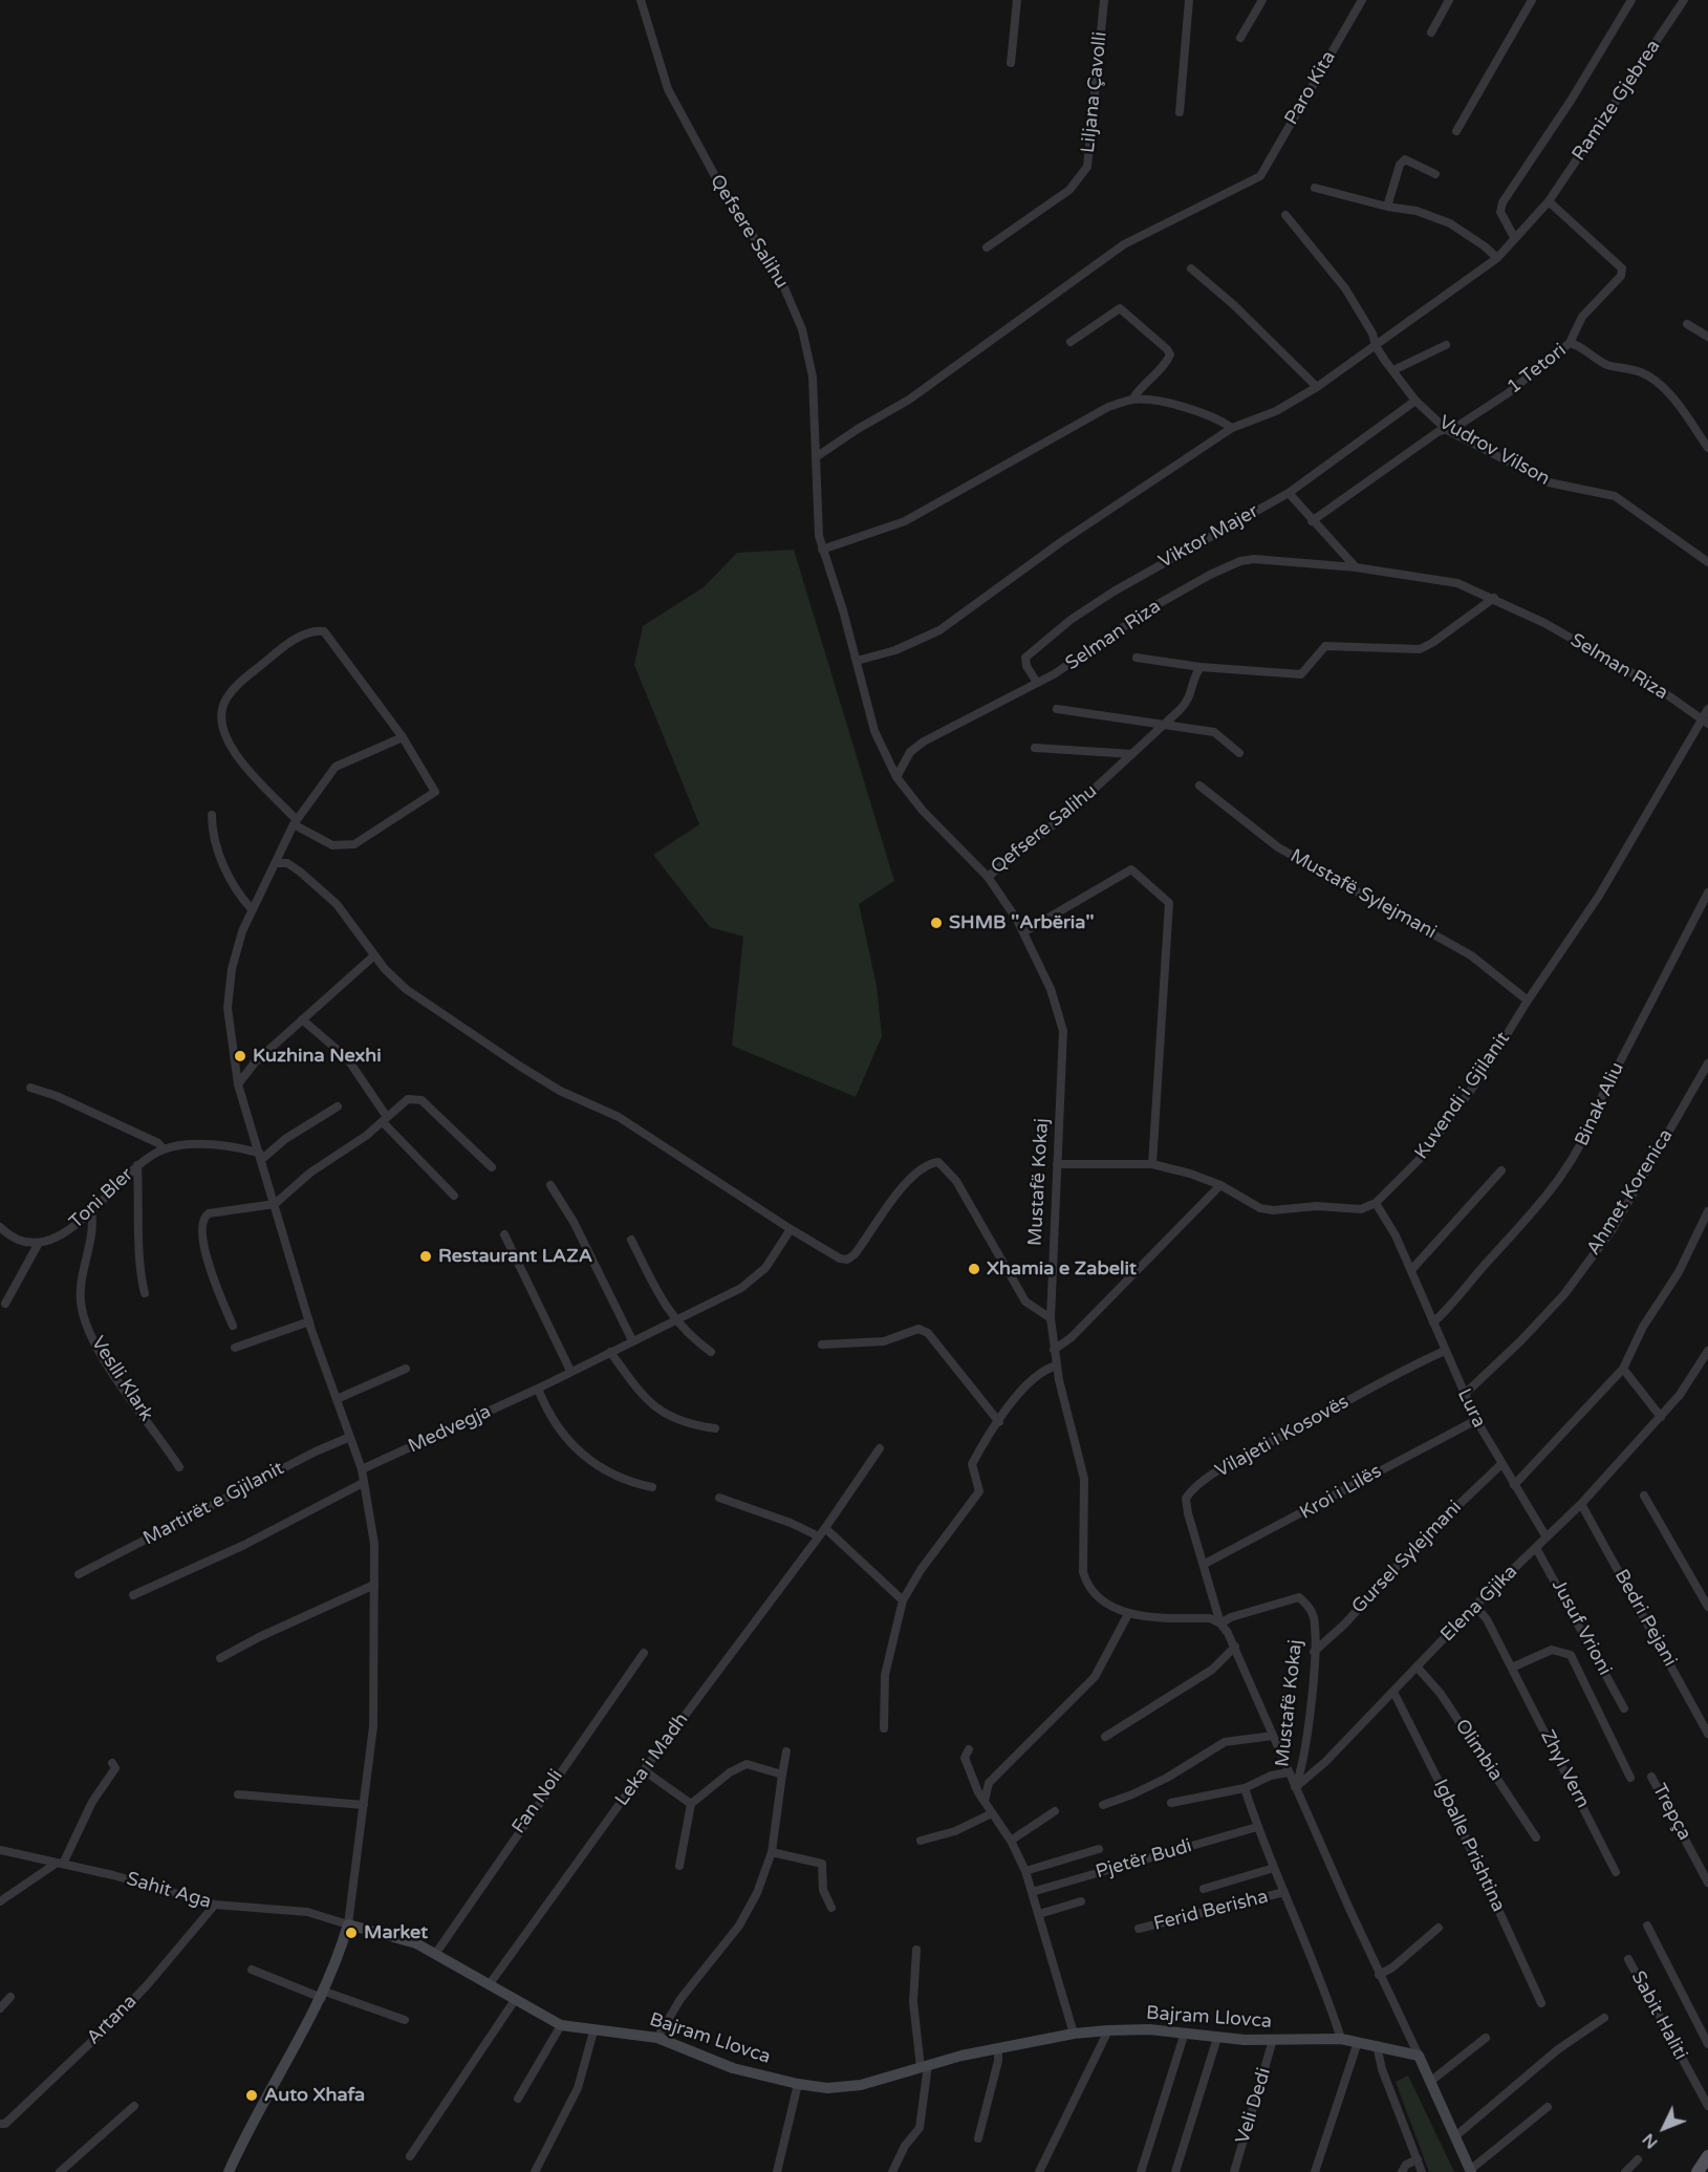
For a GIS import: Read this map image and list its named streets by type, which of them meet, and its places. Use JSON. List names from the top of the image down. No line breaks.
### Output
{"streets":{"street":["Paro Kita","Liljana Çavolli","Ramize Gjebrea","Qefsere Salihu","1 Tetori","Vudrov Vilson","Viktor Majer","Selman Riza","Mustafë Sylejmani","Kuvendi i Gjilanit","Binak Aliu","Mustafë Kokaj","Ahmet Korenica","Toni Bler","Veslli Klark","Lura","Medvegja","Vilajeti i Kosovës","Kroi i Lilës","Martirët e Gjilanit","Gursel Sylejmani","Elena Gjika","Bedri Pejani","Jusuf Vrioni","Olimbia","Leka i Madh","Zhyl Vern","Fan Noli","Trepça","Igballe Prishtina","Pjetër Budi","Sahit Aga","Ferid Berisha","Sabit Haliti","Bajram Llovca","Artana","Veli Dedi"]},"crossings":[["Paro Kita","Qefsere Salihu"],["Ramize Gjebrea","Vudrov Vilson"],["Qefsere Salihu","Selman Riza"],["Qefsere Salihu","Mustafë Kokaj"],["1 Tetori","Vudrov Vilson"],["Vudrov Vilson","Viktor Majer"],["Viktor Majer","Selman Riza"],["Selman Riza","Kuvendi i Gjilanit"],["Mustafë Sylejmani","Kuvendi i Gjilanit"],["Kuvendi i Gjilanit","Lura"],["Binak Aliu","Lura"],["Mustafë Kokaj","Vilajeti i Kosovës"],["Mustafë Kokaj","Kroi i Lilës"],["Mustafë Kokaj","Gursel Sylejmani"],["Mustafë Kokaj","Elena Gjika"],["Mustafë Kokaj","Bajram Llovca"],["Ahmet Korenica","Lura"],["Toni Bler","Veslli Klark"],["Lura","Vilajeti i Kosovës"],["Lura","Kroi i Lilës"],["Lura","Gursel Sylejmani"],["Lura","Elena Gjika"],["Vilajeti i Kosovës","Kroi i Lilës"],["Elena Gjika","Bedri Pejani"],["Elena Gjika","Jusuf Vrioni"],["Elena Gjika","Olimbia"],["Elena Gjika","Zhyl Vern"],["Elena Gjika","Igballe Prishtina"],["Leka i Madh","Bajram Llovca"],["Fan Noli","Bajram Llovca"],["Sahit Aga","Bajram Llovca"],["Sahit Aga","Artana"],["Bajram Llovca","Veli Dedi"]],"places":["SHMB ''Arbëria''","Kuzhina Nexhi","Restaurant LAZA","Xhamia e Zabelit","Market","Auto Xhafa"],"north":"bottom left"}
